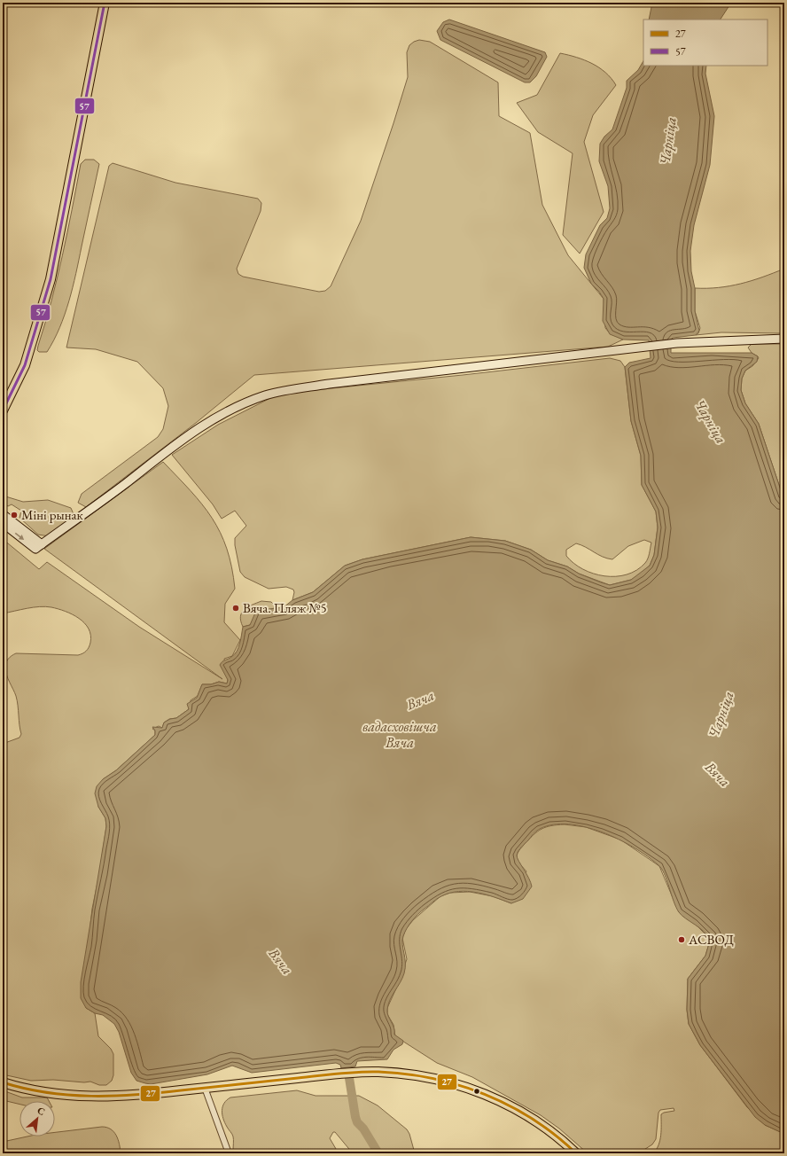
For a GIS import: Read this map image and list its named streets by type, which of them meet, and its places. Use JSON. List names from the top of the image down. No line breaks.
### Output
{"water":["Чарніца","Вяча","вадасховішча Вяча"],"places":["Міні рынак","Вяча. Пляж №5","АСВОД"],"lines":["transit line 57","transit line 27"],"legend":["27","57"],"north":"top right"}
